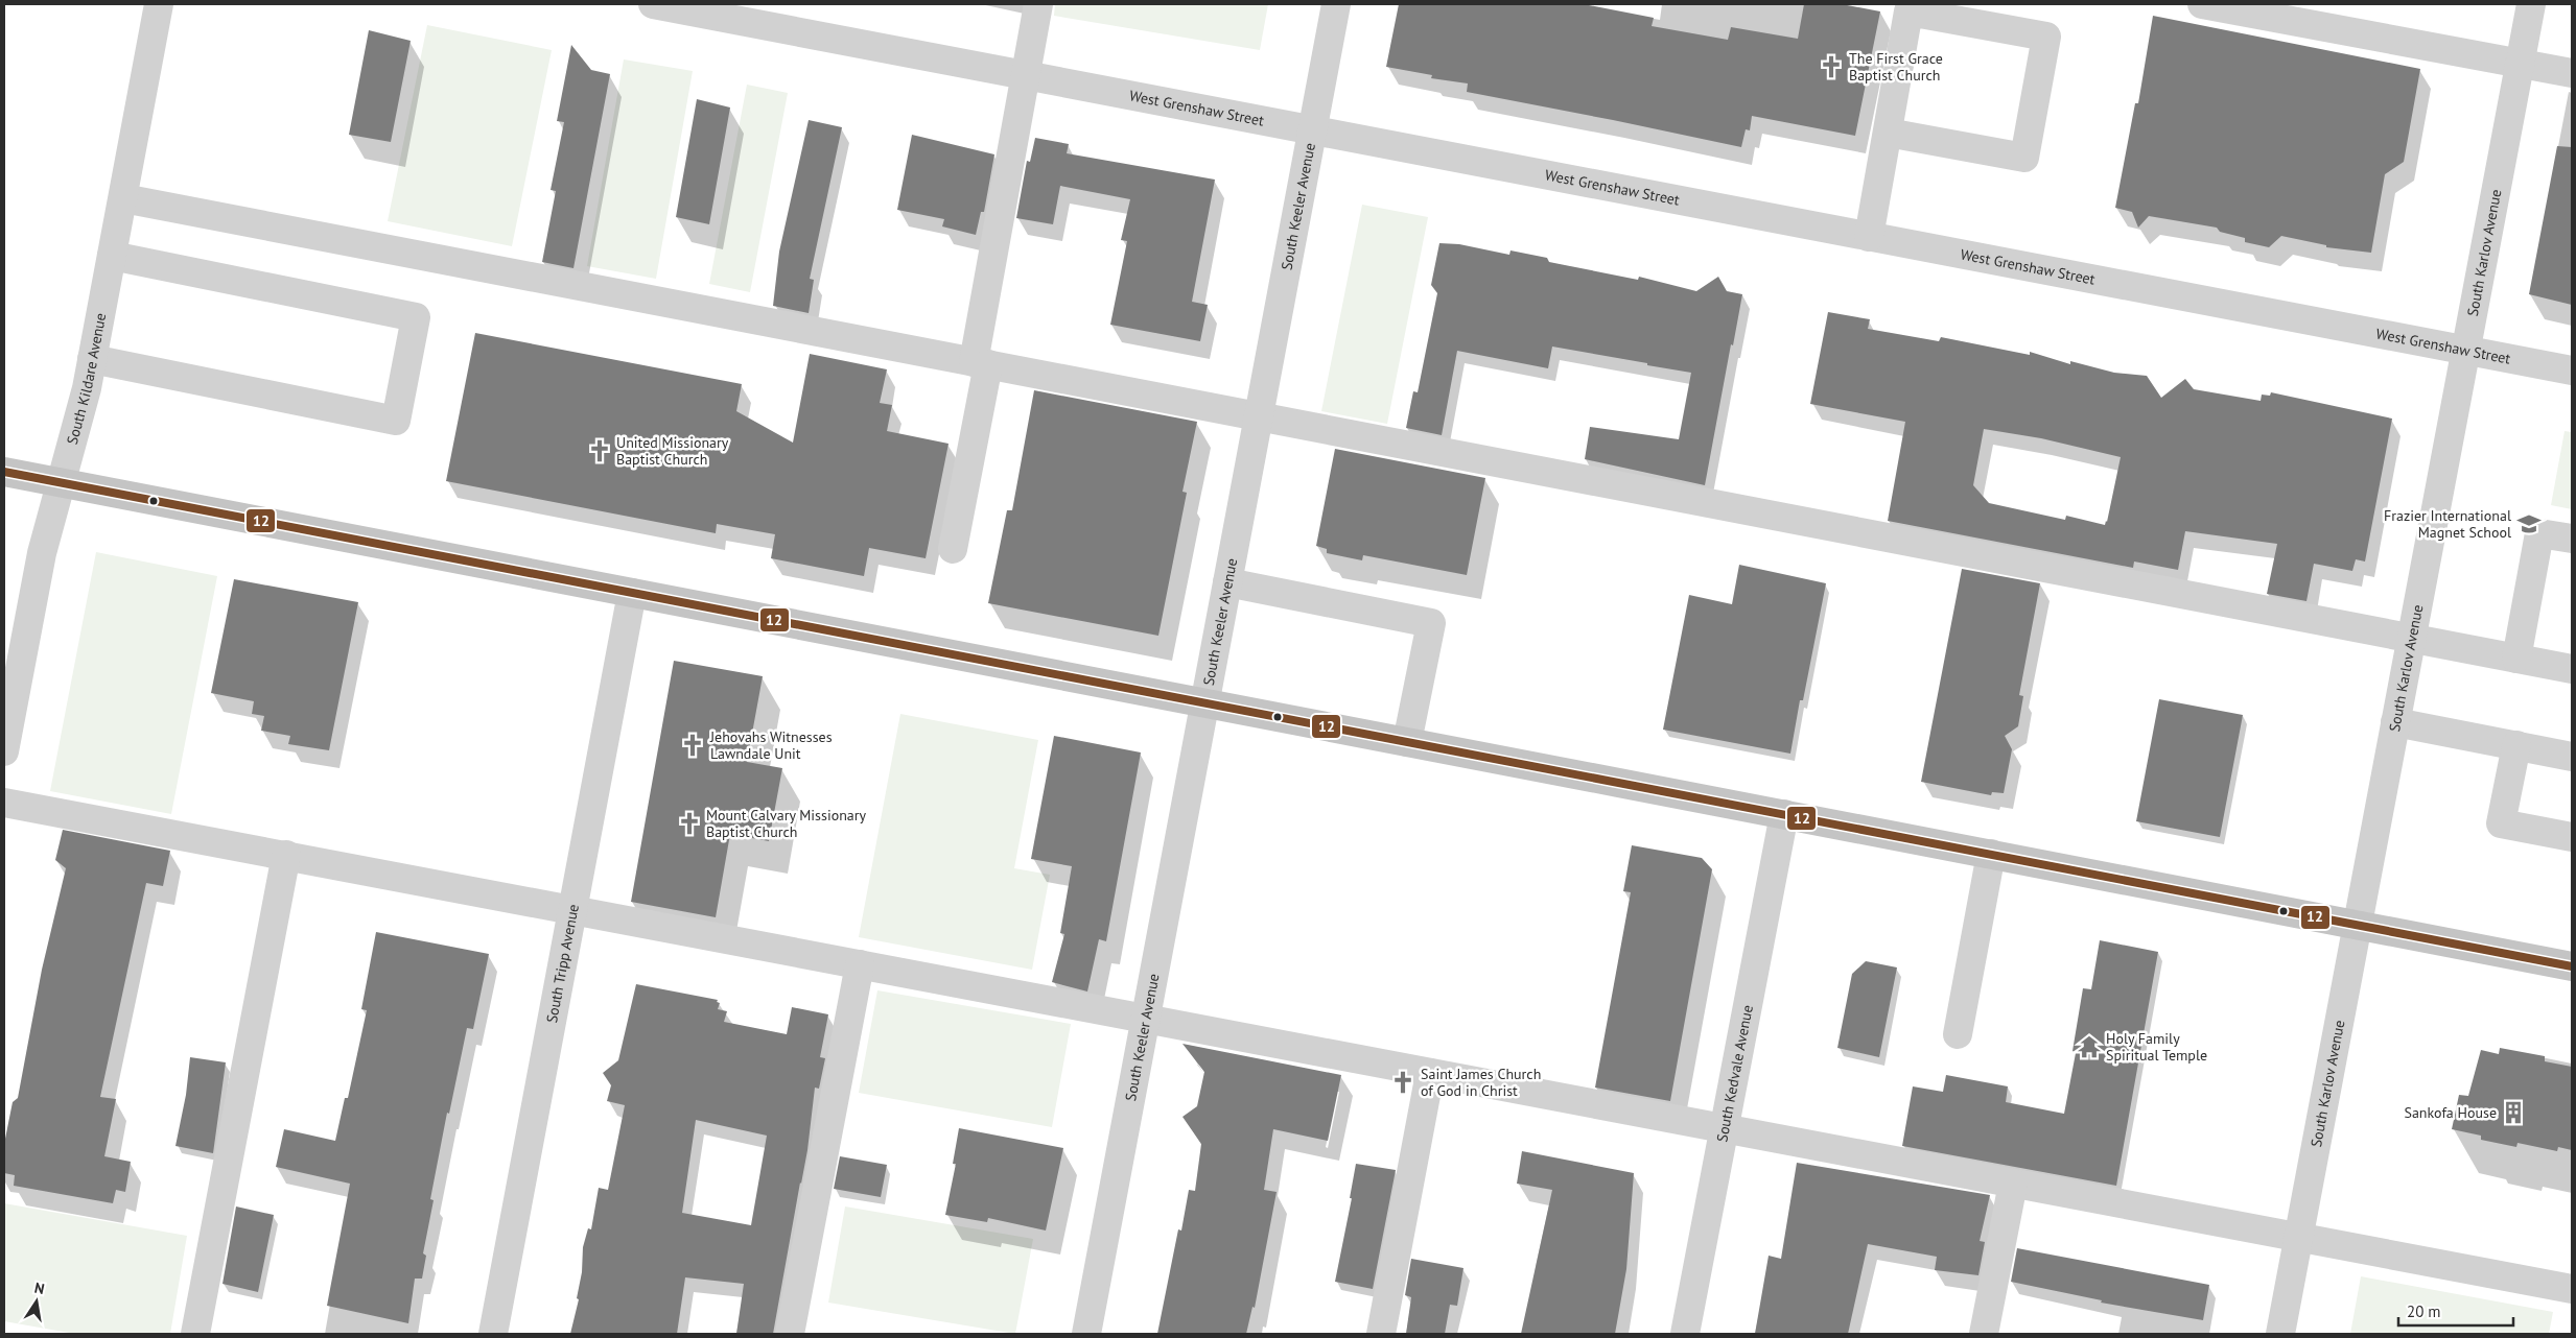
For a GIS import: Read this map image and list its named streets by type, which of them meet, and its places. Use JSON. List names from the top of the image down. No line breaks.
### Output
{"streets":{"street":["West Grenshaw Street","South Keeler Avenue","South Karlov Avenue","South Kildare Avenue","South Tripp Avenue","South Kedvale Avenue"]},"crossings":[["West Grenshaw Street","South Keeler Avenue"],["West Grenshaw Street","South Karlov Avenue"]],"places":{"church":["The First Grace Baptist Church","United Missionary Baptist Church","Jehovahs Witnesses Lawndale Unit","Mount Calvary Missionary Baptist Church","Saint James Church of God in Christ"],"school or university":["Frazier International Magnet School"],"temple":["Holy Family Spiritual Temple"],"building":["Sankofa House"]},"lines":["transit line 12"],"scale_bar":"20 m","north":"top"}
